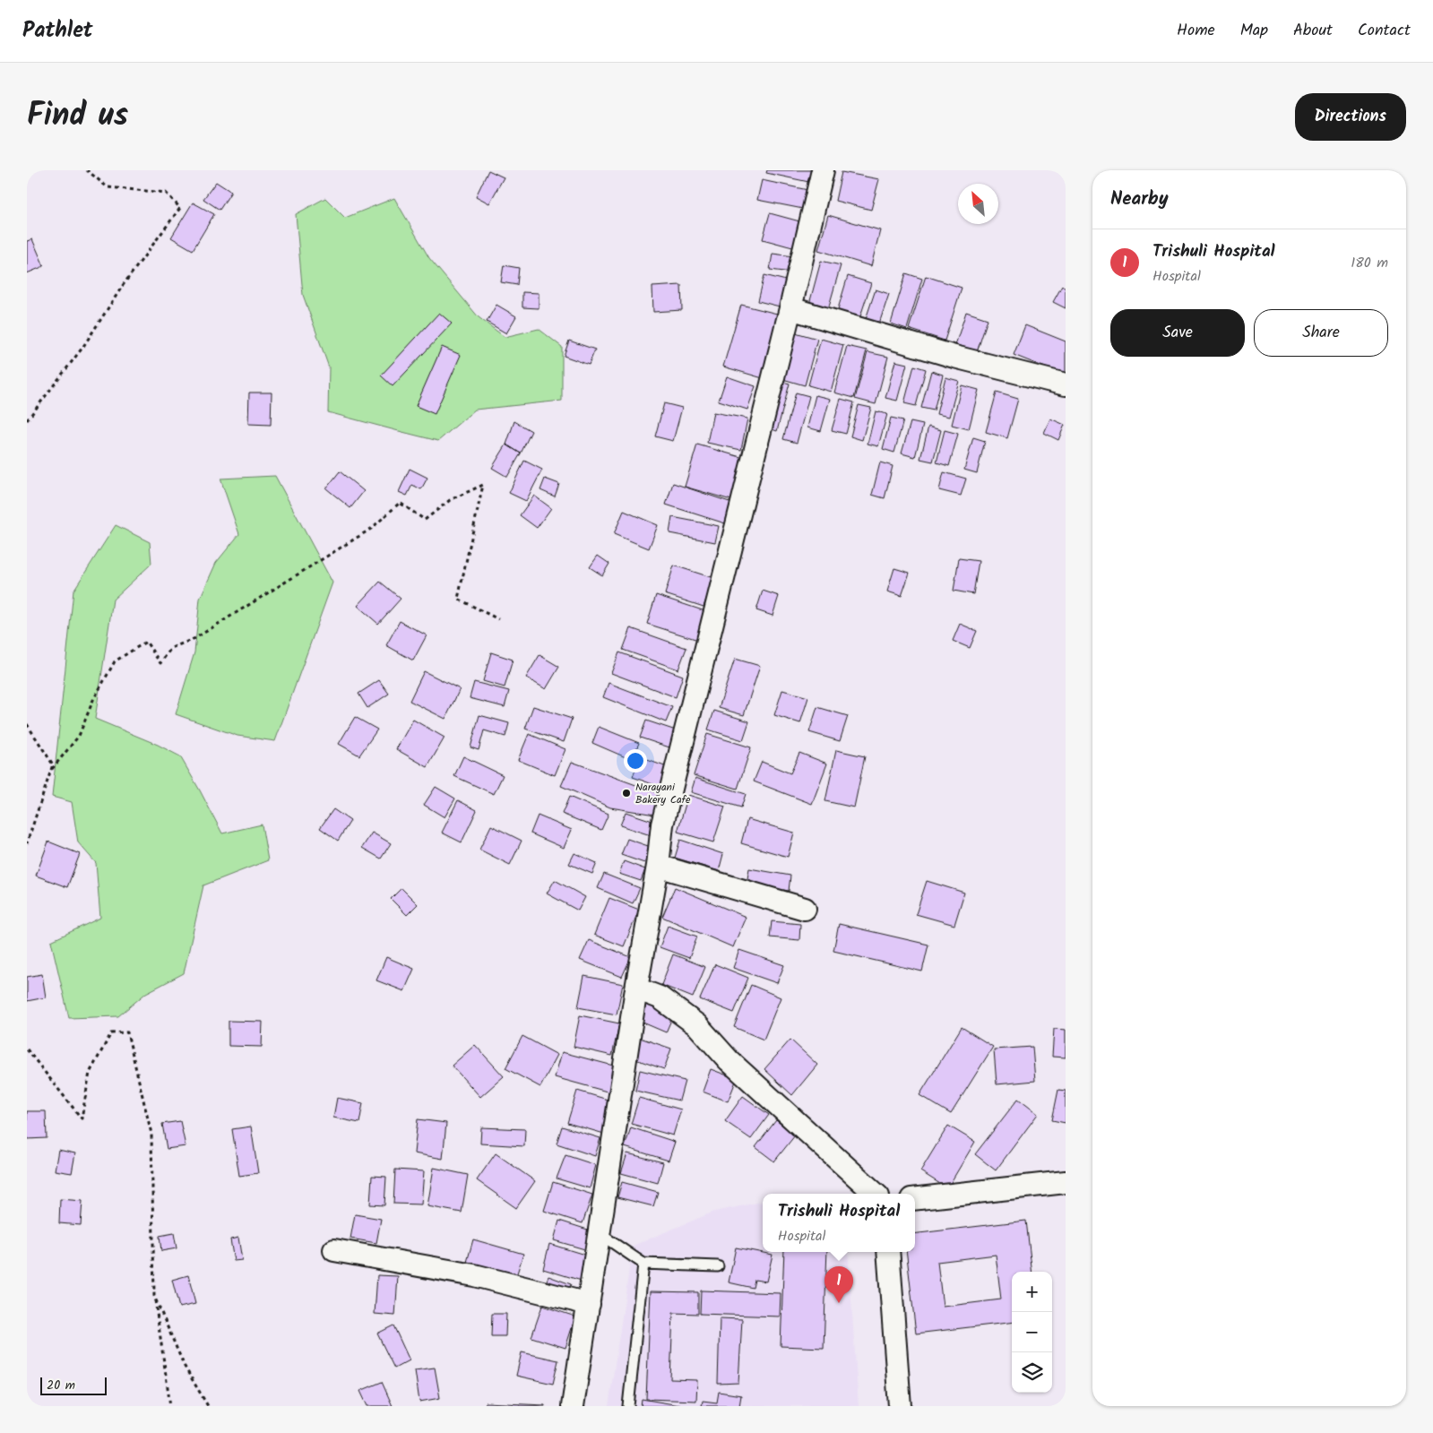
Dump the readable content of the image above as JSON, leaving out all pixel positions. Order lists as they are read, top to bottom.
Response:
{
  "places": ["Narayani Bakery Cafe"],
  "scale_bar": "20 m",
  "north": "top left",
  "page": {
    "header": "Pathlet",
    "nav": [
      "Home",
      "Map",
      "About",
      "Contact"
    ],
    "title": "Find us",
    "buttons": [
      "Directions",
      ["Save", "Share"]
    ],
    "heading": "Nearby",
    "list": [
      {
        "mark": "1",
        "name": "Trishuli Hospital",
        "note": "Hospital",
        "value": "180 m"
      }
    ],
    "popup": ["Trishuli Hospital", "Hospital"],
    "pins": "1",
    "map_buttons": ["+", "−"],
    "scale": "20 m"
  }
}
